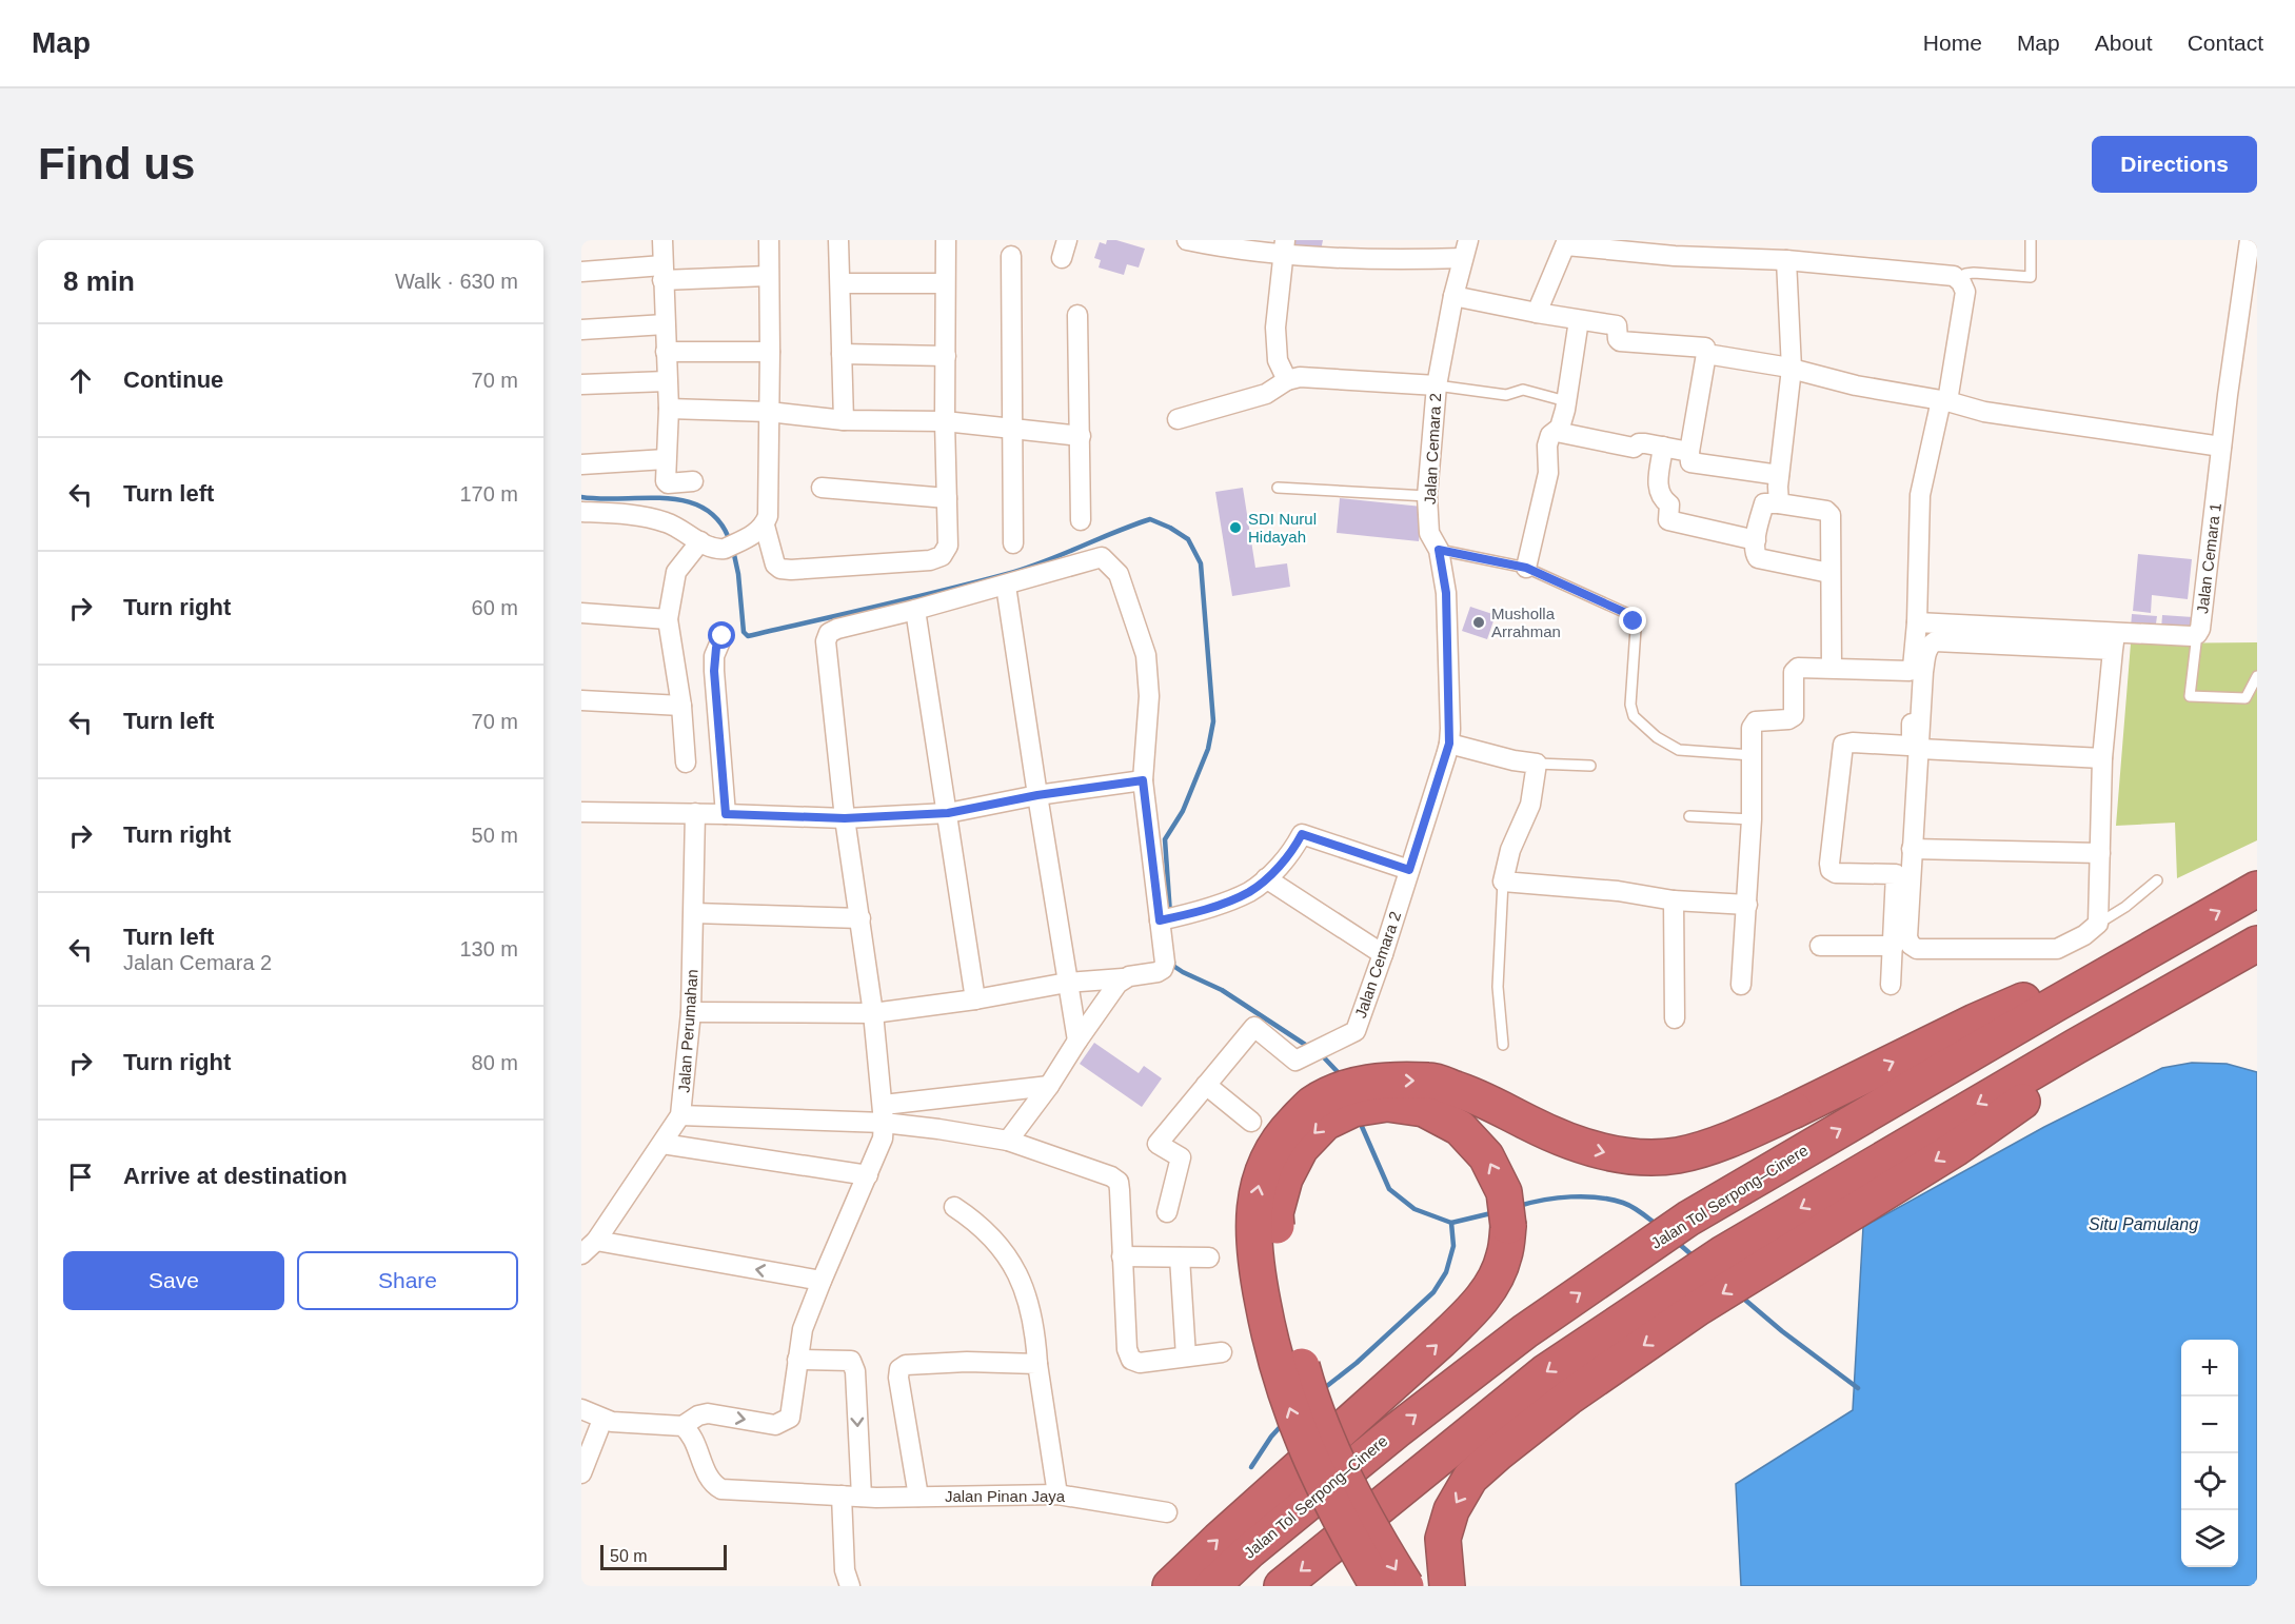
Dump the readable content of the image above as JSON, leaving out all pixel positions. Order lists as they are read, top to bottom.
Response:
{
  "streets": {
    "highway": ["Jalan Tol Serpong–Cinere"],
    "street": [
      "Jalan Cemara 2",
      "Jalan Cemara 1",
      "Jalan Perumahan",
      "Jalan Pinan Jaya"
    ]
  },
  "water": ["Situ Pamulang"],
  "places": ["SDI Nurul Hidayah", "Musholla Arrahman"],
  "scale_bar": "50 m",
  "page": {
    "header": "Map",
    "nav": [
      "Home",
      "Map",
      "About",
      "Contact"
    ],
    "buttons": [
      "Directions",
      ["Save", "Share"]
    ],
    "title": "Find us",
    "heading": ["8 min", "Walk · 630 m"],
    "list": [
      ["Continue", "70 m"],
      ["Turn left", "170 m"],
      ["Turn right", "60 m"],
      ["Turn left", "70 m"],
      ["Turn right", "50 m"],
      ["Turn left", "Jalan Cemara 2", "130 m"],
      ["Turn right", "80 m"],
      "Arrive at destination"
    ],
    "map_buttons": ["+", "−"],
    "scale": "50 m"
  }
}
